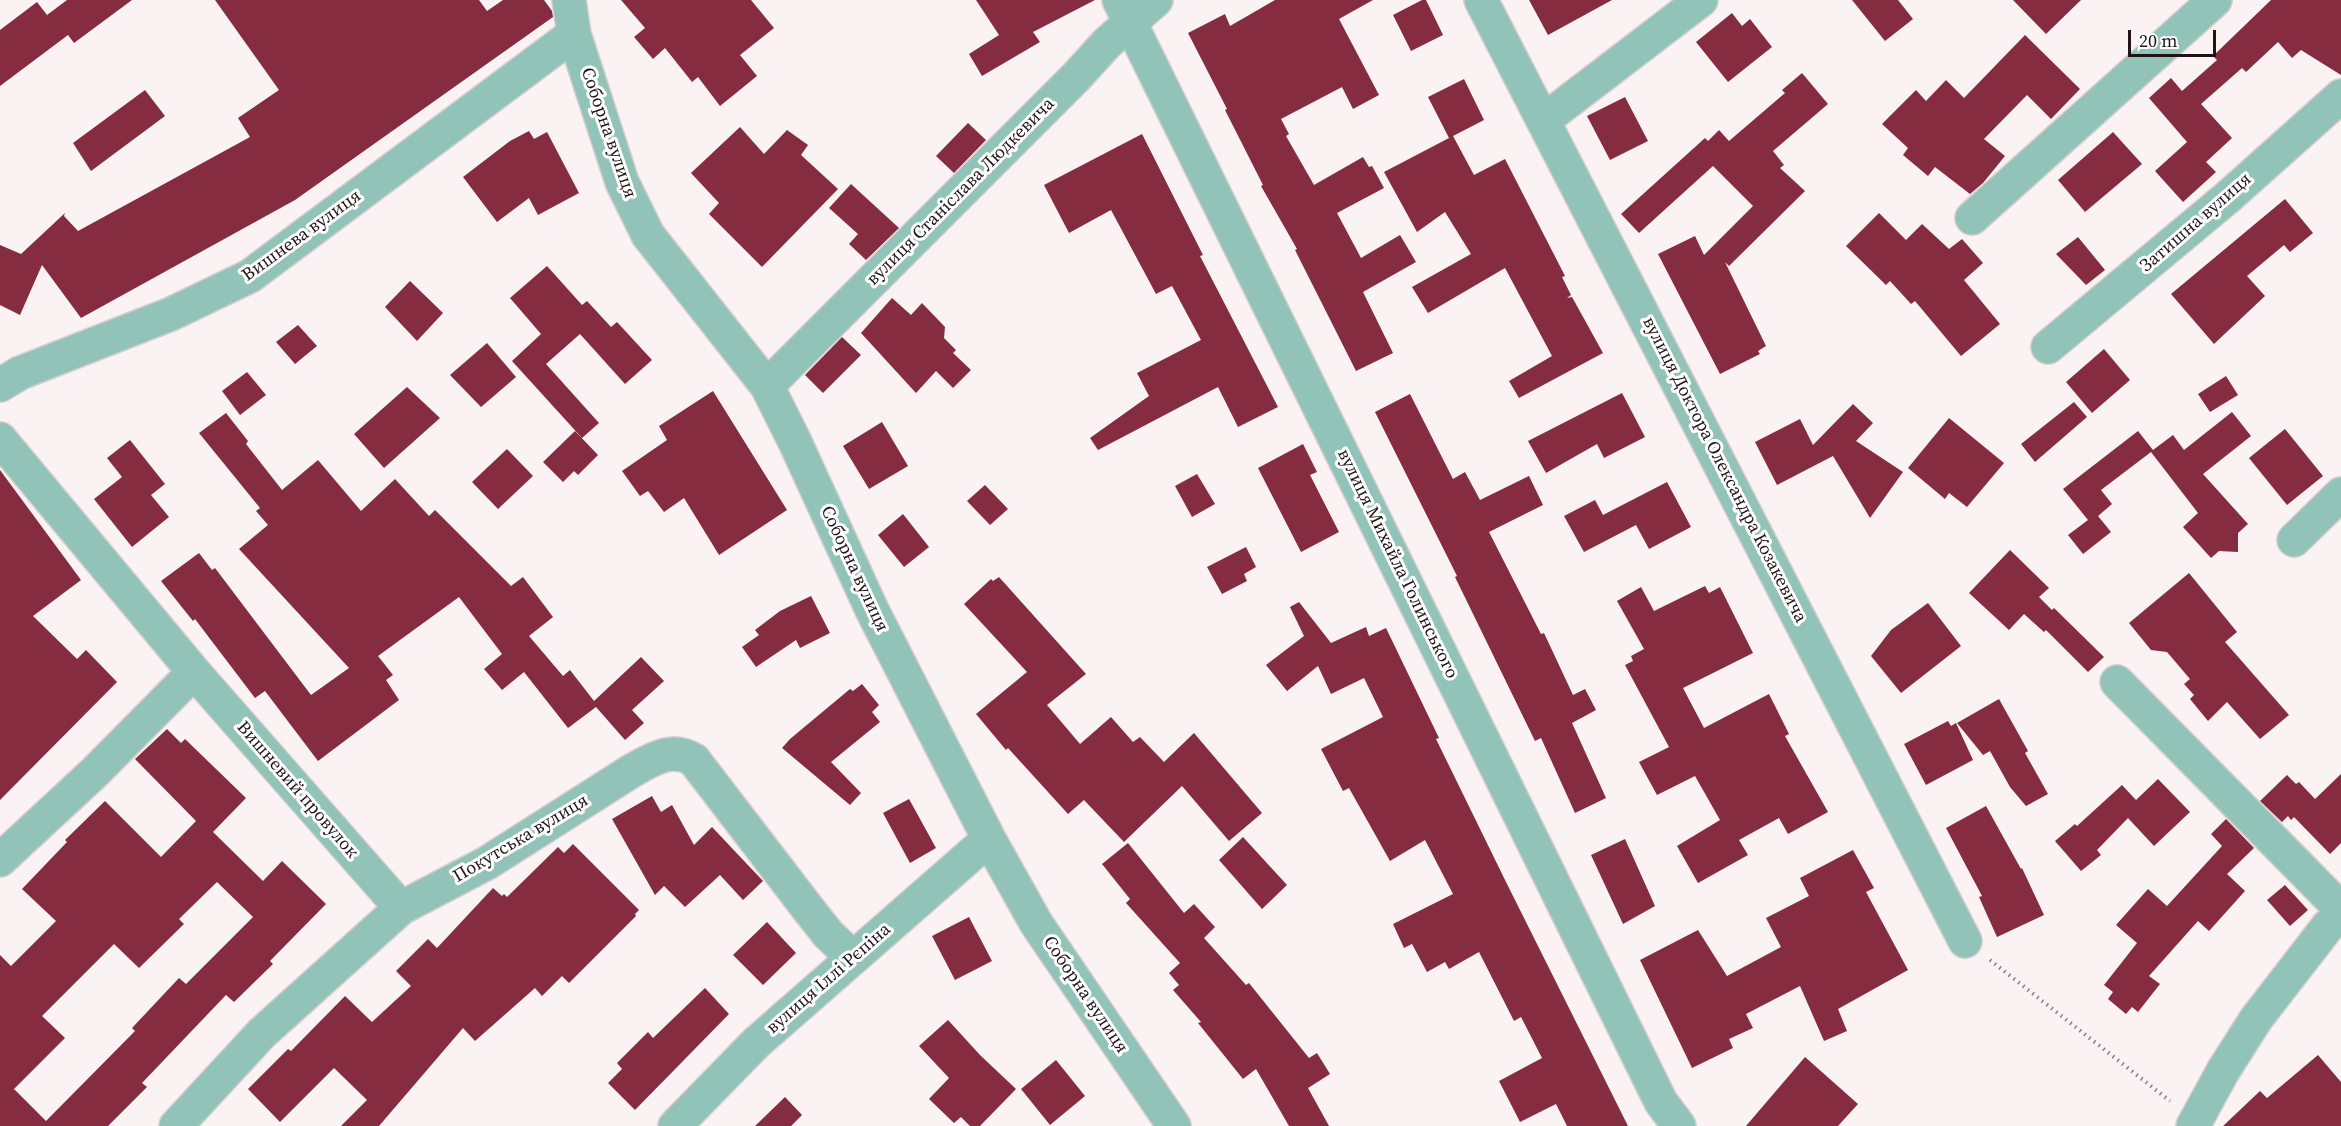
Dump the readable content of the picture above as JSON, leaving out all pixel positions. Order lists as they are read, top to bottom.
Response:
{
  "streets": {
    "street": [
      "Соборна вулиця",
      "вулиця Станіслава Людкевича",
      "Затишна вулиця",
      "Вишнева вулиця",
      "вулиця Доктора Олександра Козакевича",
      "вулиця Михайла Голинського",
      "Вишневий провулок",
      "Покутська вулиця",
      "вулиця Іллі Рєпіна"
    ]
  },
  "crossings": [
    ["Соборна вулиця", "вулиця Станіслава Людкевича"],
    ["Соборна вулиця", "Вишнева вулиця"],
    ["Соборна вулиця", "вулиця Іллі Рєпіна"],
    ["вулиця Станіслава Людкевича", "вулиця Михайла Голинського"],
    ["Вишневий провулок", "Покутська вулиця"],
    ["Покутська вулиця", "вулиця Іллі Рєпіна"]
  ],
  "scale_bar": "20 m"
}
